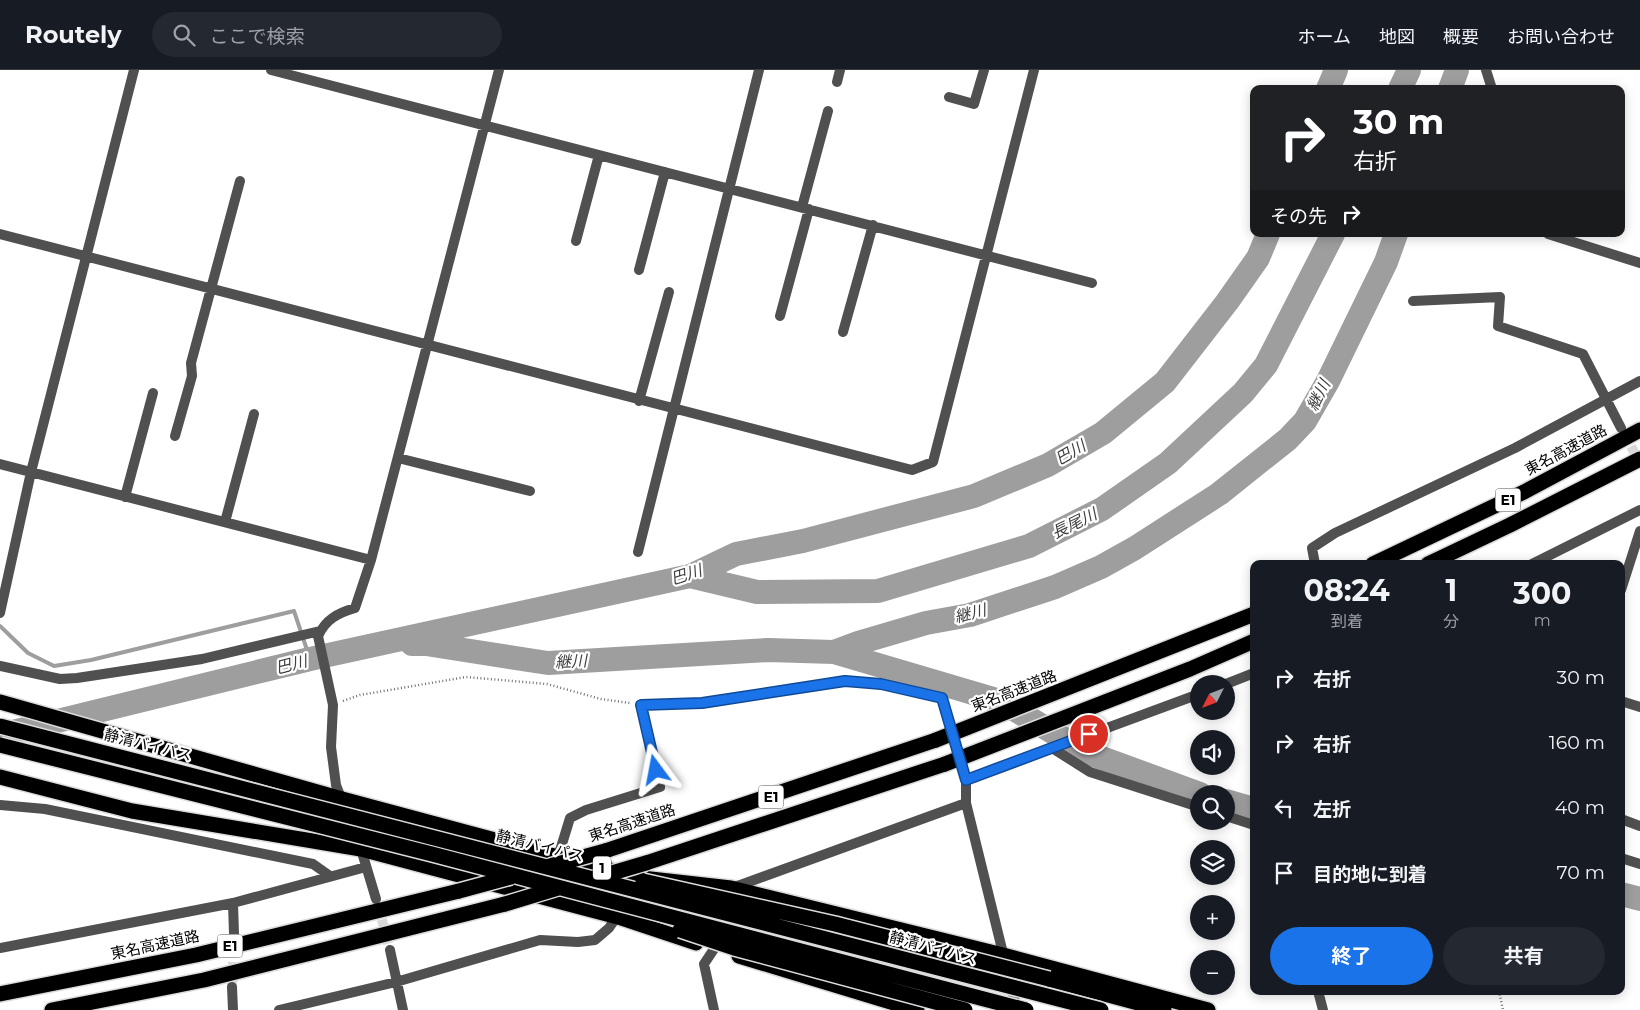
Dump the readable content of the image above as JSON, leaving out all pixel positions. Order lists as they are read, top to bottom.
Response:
{
  "streets": {
    "highway": [
      "東名高速道路",
      "E1",
      "静清バイパス",
      "1"
    ]
  },
  "crossings": [
    ["E1", "1"],
    ["静清バイパス", "1"]
  ],
  "water": ["継川", "巴川", "長尾川"],
  "north": "bottom left",
  "page": {
    "header": "Routely",
    "search": "ここで検索",
    "nav": [
      "ホーム",
      "地図",
      "概要",
      "お問い合わせ"
    ],
    "turn": ["30 m", "右折"],
    "then": "その先",
    "eta": [
      "08:24",
      "到着",
      "1",
      "分",
      "300",
      "m"
    ],
    "list": [
      {
        "name": "右折",
        "value": "30 m"
      },
      {
        "name": "右折",
        "value": "160 m"
      },
      {
        "name": "左折",
        "value": "40 m"
      },
      {
        "name": "目的地に到着",
        "value": "70 m"
      }
    ],
    "map_buttons": ["+", "−"],
    "buttons": ["終了", "共有"]
  }
}
